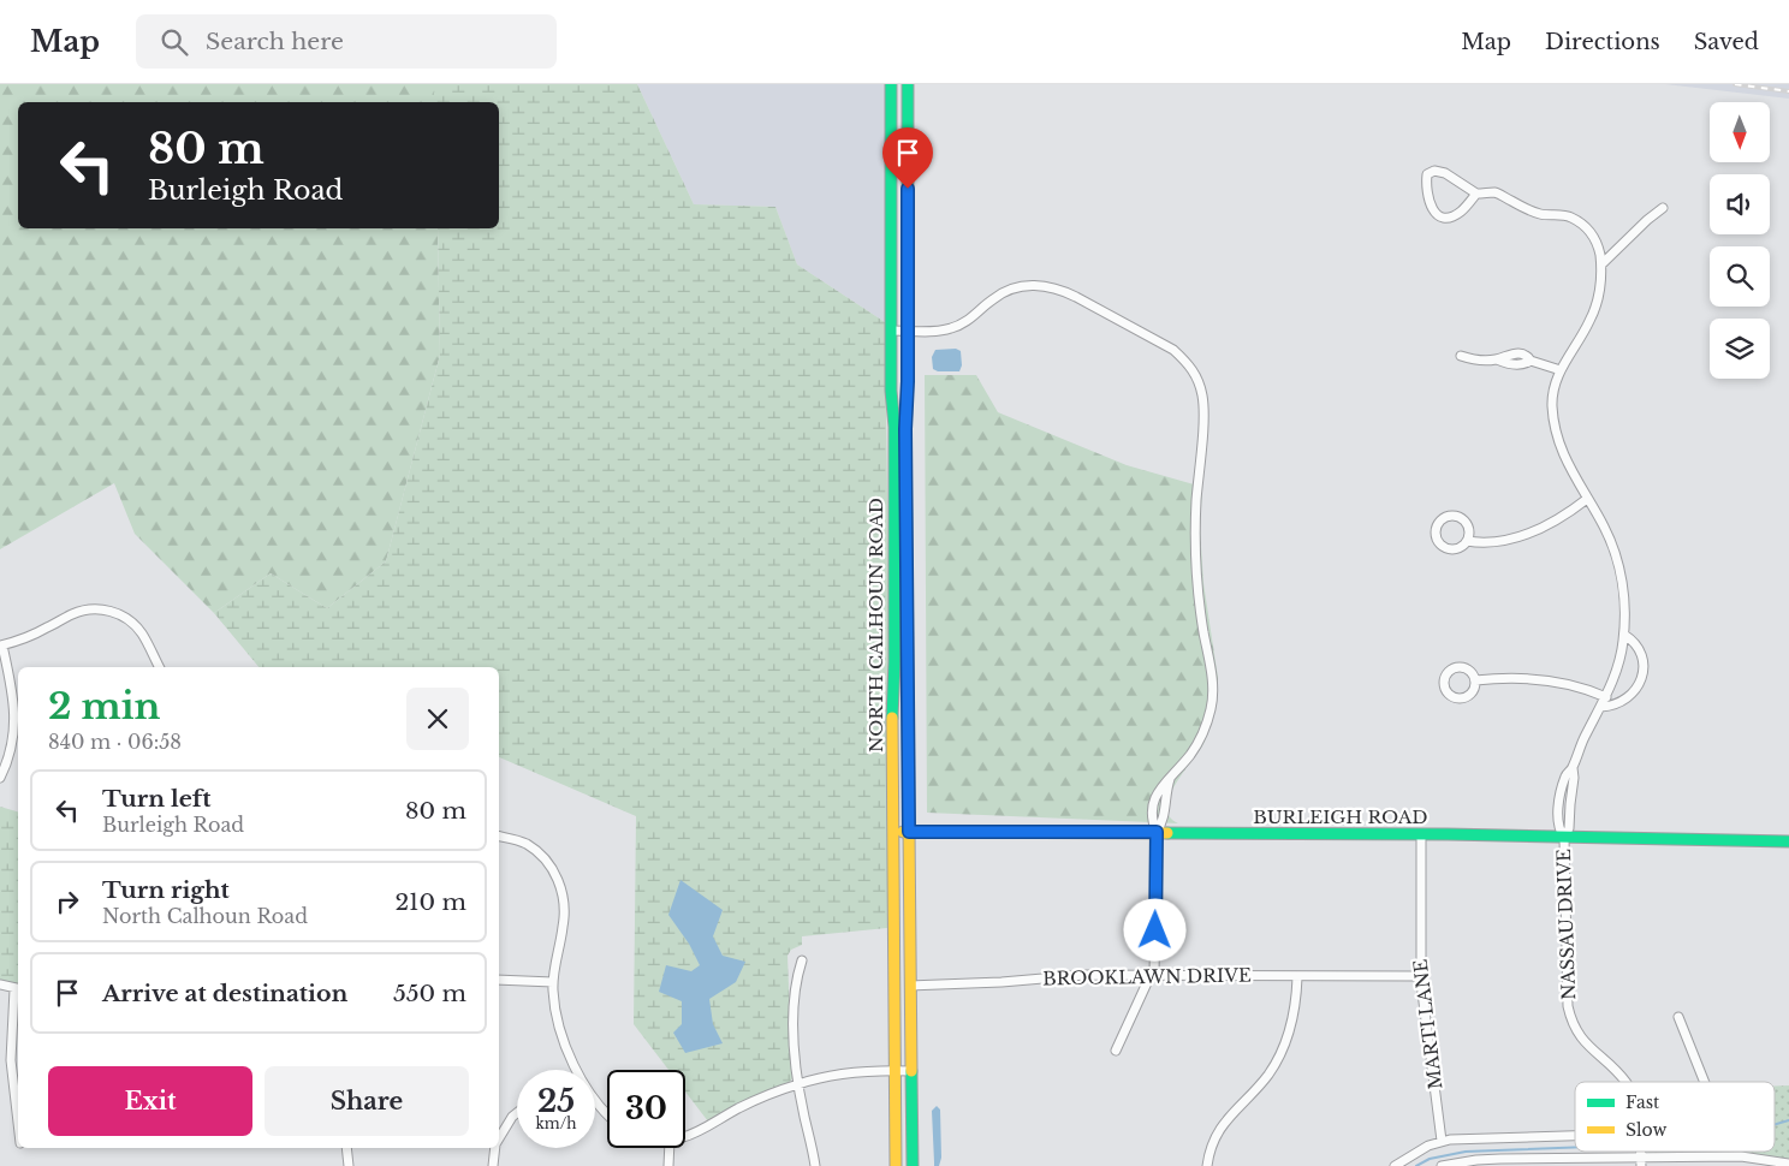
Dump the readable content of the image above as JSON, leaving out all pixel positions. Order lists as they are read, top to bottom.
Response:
{
  "streets": {
    "main road": ["NORTH CALHOUN ROAD", "BURLEIGH ROAD"],
    "street": ["NASSAU DRIVE", "BROOKLAWN DRIVE", "MARTI LANE"]
  },
  "crossings": [
    ["NORTH CALHOUN ROAD", "BURLEIGH ROAD"],
    ["NORTH CALHOUN ROAD", "BROOKLAWN DRIVE"],
    ["BURLEIGH ROAD", "NASSAU DRIVE"],
    ["BURLEIGH ROAD", "MARTI LANE"],
    ["BROOKLAWN DRIVE", "MARTI LANE"]
  ],
  "legend": ["Fast", "Slow"],
  "north": "bottom",
  "page": {
    "header": "Map",
    "search": "Search here",
    "nav": ["Map", "Directions", "Saved"],
    "turn": ["80 m", "Burleigh Road"],
    "heading": ["2 min", "840 m · 06:58"],
    "list": [
      {
        "name": "Turn left",
        "note": "Burleigh Road",
        "value": "80 m"
      },
      {
        "name": "Turn right",
        "note": "North Calhoun Road",
        "value": "210 m"
      },
      {
        "name": "Arrive at destination",
        "value": "550 m"
      }
    ],
    "buttons": ["Exit", "Share"],
    "speed": "25 km/h",
    "limit": "30"
  }
}
